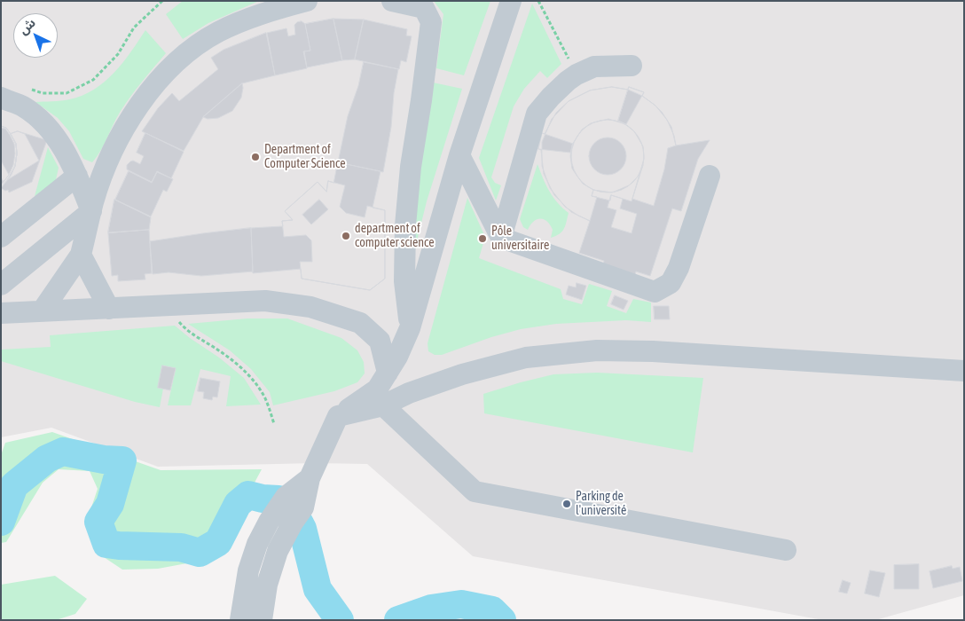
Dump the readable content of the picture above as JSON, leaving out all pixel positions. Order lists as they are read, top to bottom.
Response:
{
  "places": [
    "Department of Computer Science",
    "department of computer science",
    "Pôle universitaire",
    "Parking de l'université"
  ],
  "north": "top left"
}
